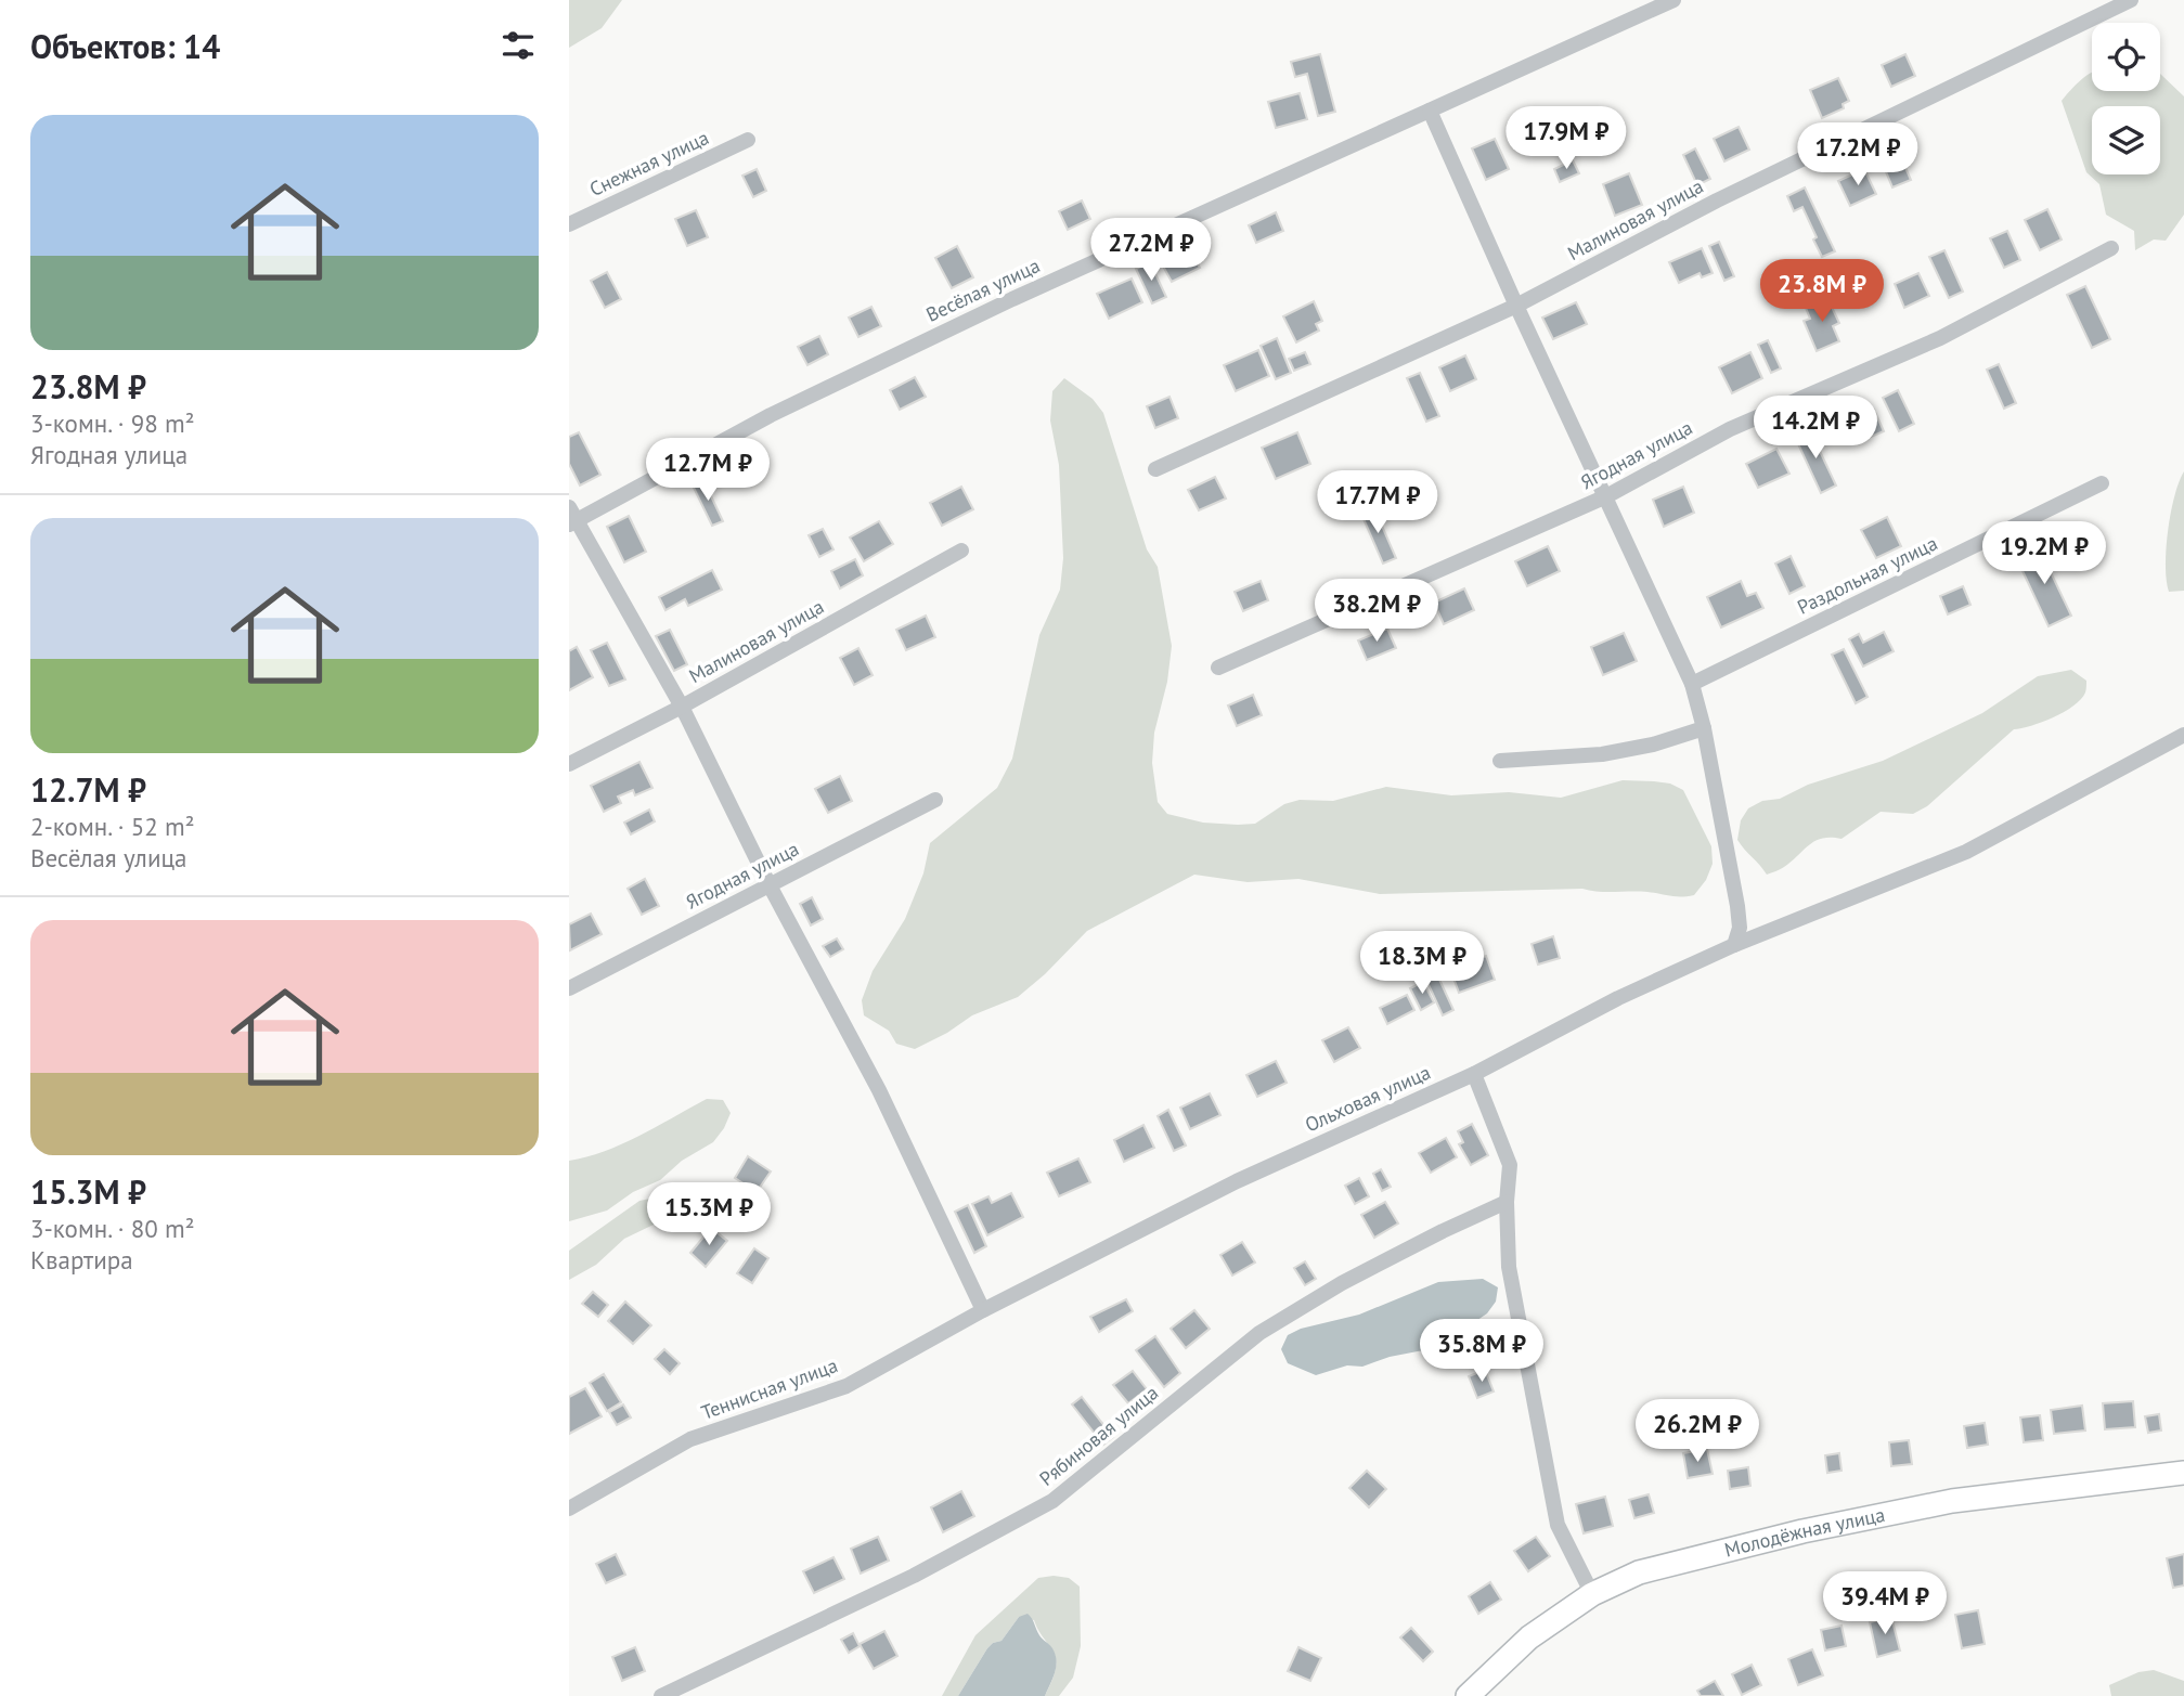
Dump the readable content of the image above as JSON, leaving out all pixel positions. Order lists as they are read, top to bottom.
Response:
{
  "streets": {
    "street": [
      "Снежная улица",
      "Малиновая улица",
      "Весёлая улица",
      "Ягодная улица",
      "Раздольная улица",
      "Ольховая улица",
      "Теннисная улица",
      "Рябиновая улица",
      "Молодёжная улица"
    ]
  },
  "crossings": [
    ["Ольховая улица", "Теннисная улица"]
  ],
  "page": {
    "heading": "Объектов: 14",
    "list": [
      {
        "name": "23.8M ₽",
        "note": "3-комн. · 98 m² · Ягодная улица"
      },
      {
        "name": "12.7M ₽",
        "note": "2-комн. · 52 m² · Весёлая улица"
      },
      {
        "name": "15.3M ₽",
        "note": "3-комн. · 80 m² · Квартира"
      }
    ],
    "price": [
      "17.9M ₽",
      "17.2M ₽",
      "27.2M ₽",
      "23.8M ₽",
      "14.2M ₽",
      "12.7M ₽",
      "17.7M ₽",
      "19.2M ₽",
      "38.2M ₽",
      "18.3M ₽",
      "15.3M ₽",
      "35.8M ₽",
      "26.2M ₽",
      "39.4M ₽"
    ]
  }
}
